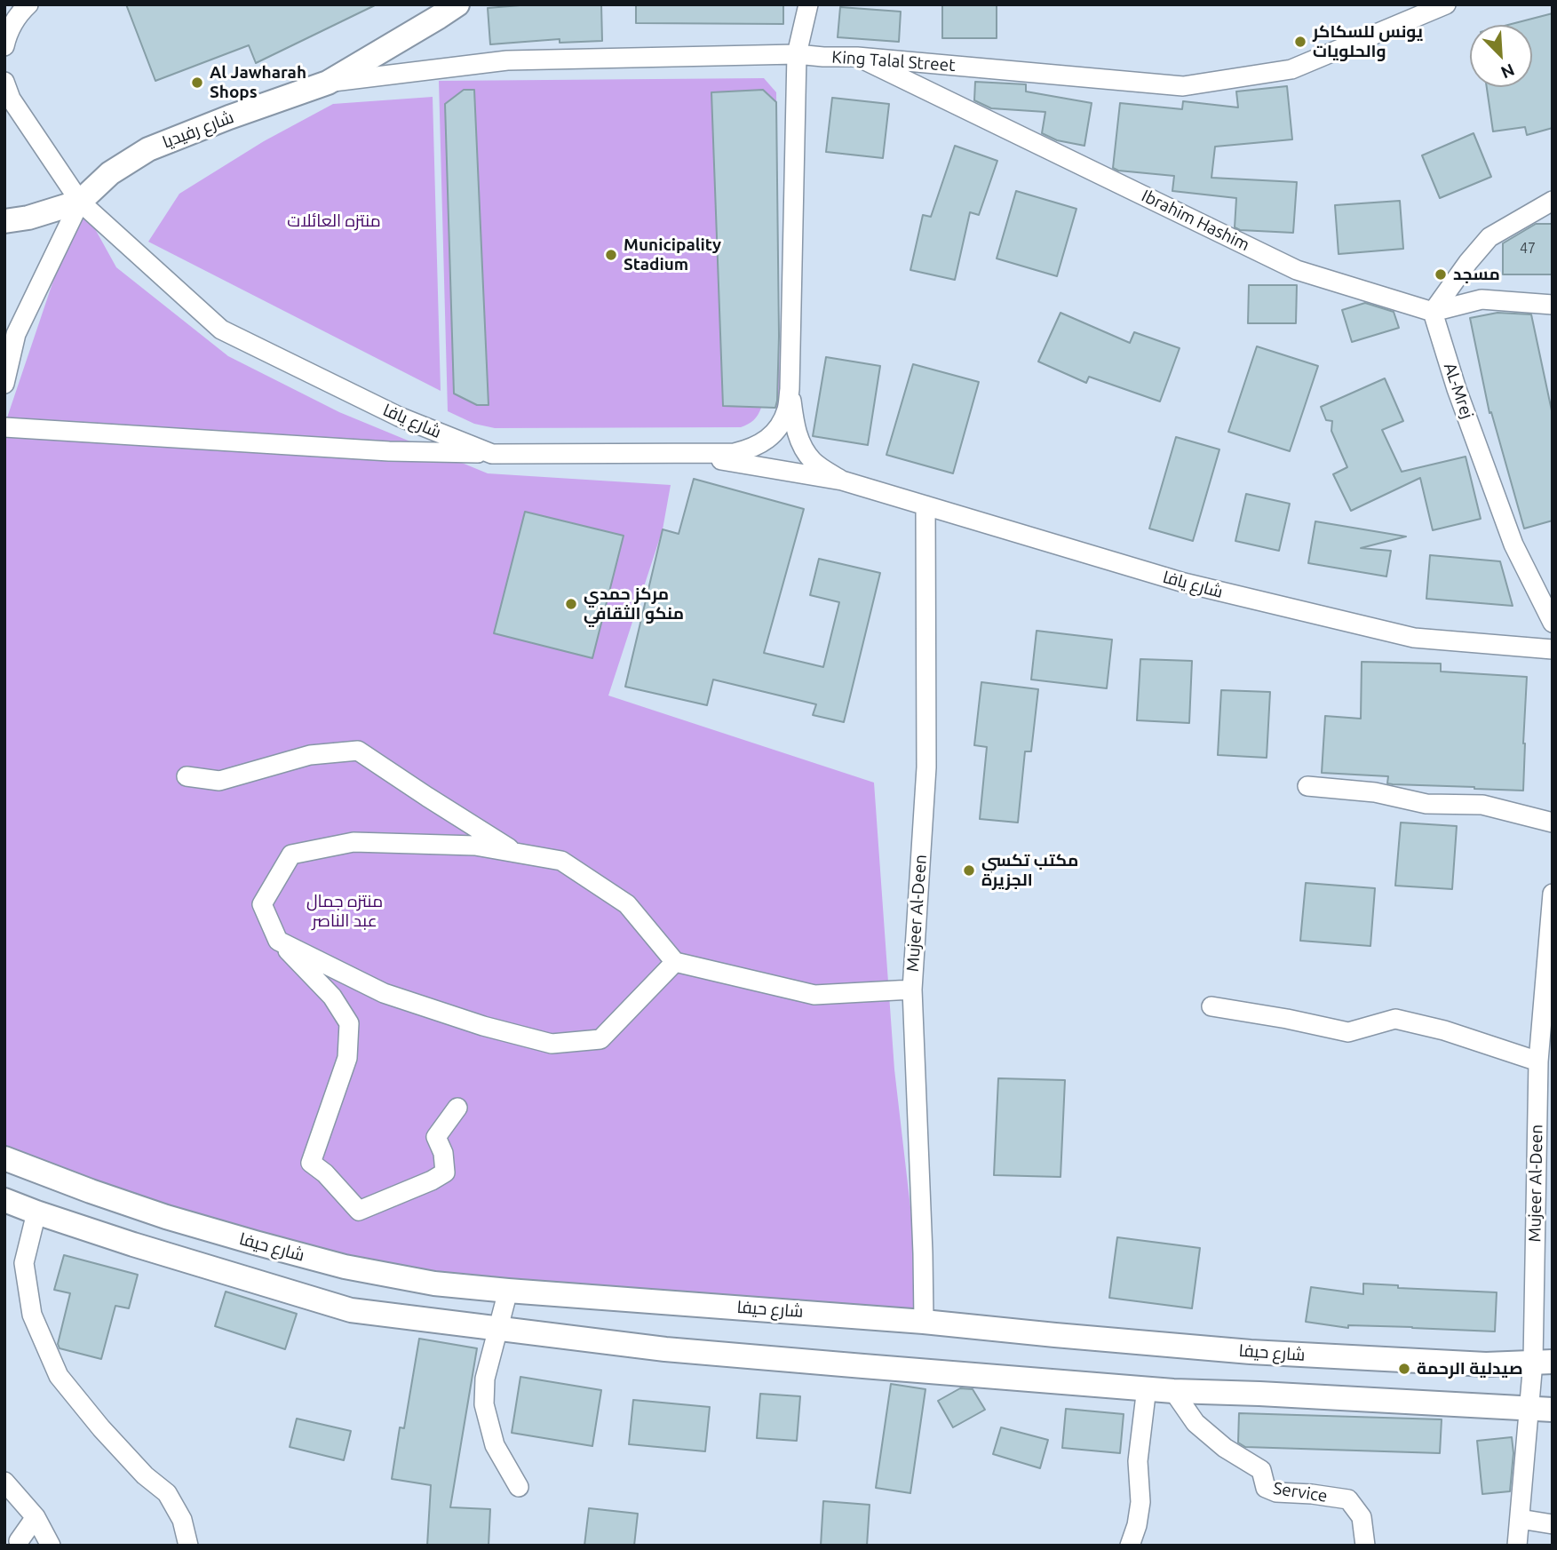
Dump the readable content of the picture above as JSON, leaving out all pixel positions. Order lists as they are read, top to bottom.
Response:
{
  "streets": {
    "main road": ["شارع رفيديا", "شارع حيفا"],
    "street": [
      "King Talal Street",
      "Ibrahim Hashim",
      "AL-Mrej",
      "شارع يافا",
      "Mujeer Al-Deen",
      "Service"
    ]
  },
  "crossings": [
    ["King Talal Street", "شارع رفيديا"],
    ["King Talal Street", "Ibrahim Hashim"],
    ["شارع رفيديا", "شارع يافا"],
    ["Ibrahim Hashim", "AL-Mrej"],
    ["شارع يافا", "Mujeer Al-Deen"],
    ["Mujeer Al-Deen", "شارع حيفا"]
  ],
  "parks": ["منتزه العائلات", "منتزه جمال عبد الناصر"],
  "places": [
    "يونس للسكاكر والحلويات",
    "Al Jawharah Shops",
    "Municipality Stadium",
    "مسجد",
    "مركز حمدي منكو الثقافي",
    "مكتب تكسي الجزيرة",
    "صيدلية الرحمة"
  ],
  "house_numbers": ["47"],
  "north": "bottom right"
}
